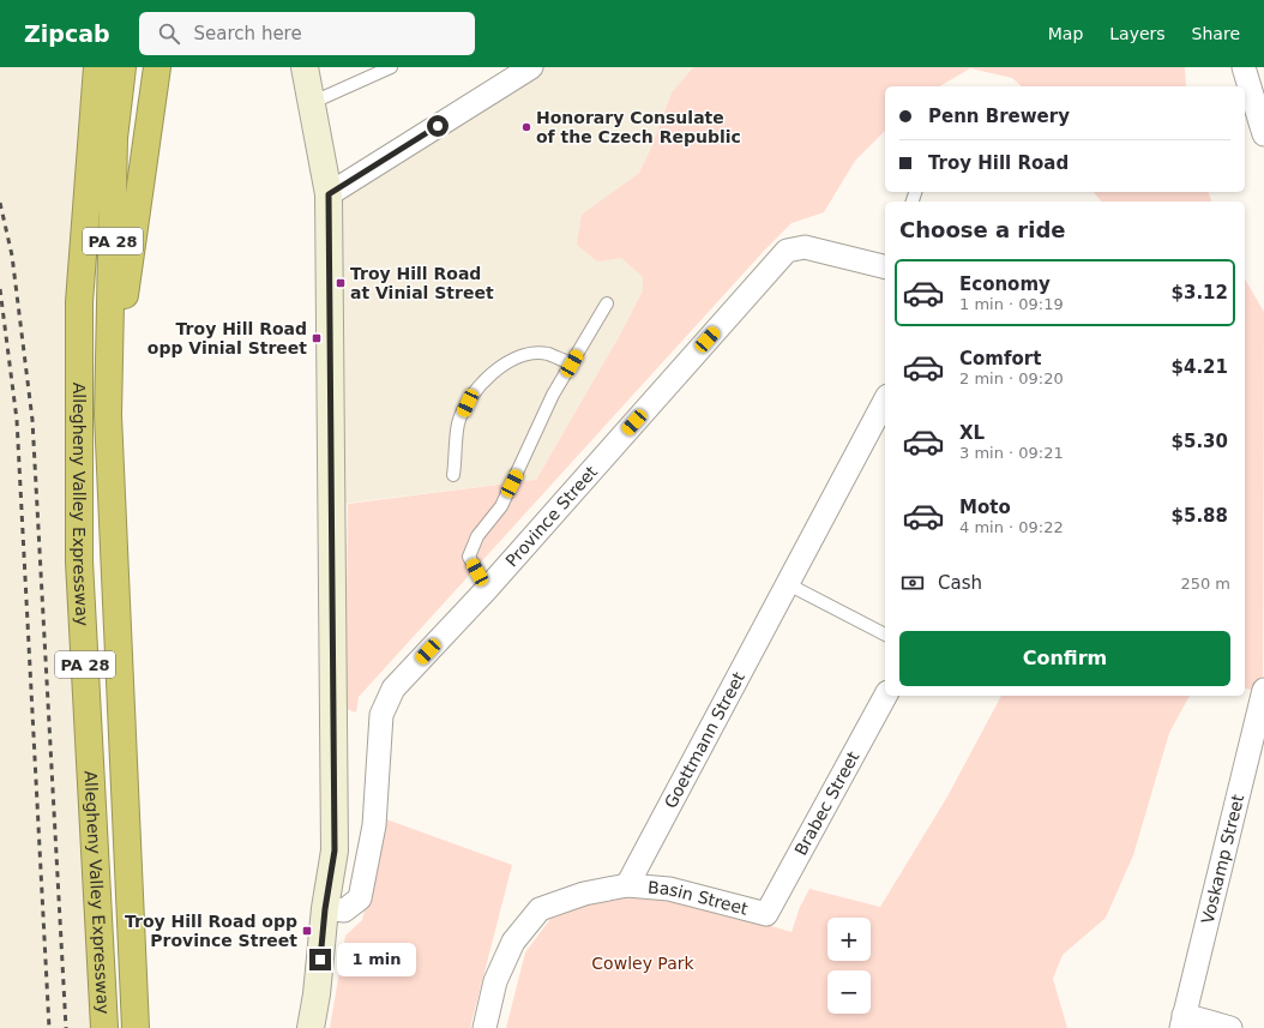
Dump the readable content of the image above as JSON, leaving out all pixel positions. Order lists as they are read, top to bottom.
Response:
{
  "streets": {
    "highway": ["PA 28", "Allegheny Valley Expressway"],
    "street": [
      "Province Street",
      "Goettmann Street",
      "Brabec Street",
      "Voskamp Street",
      "Basin Street"
    ]
  },
  "crossings": [
    ["Goettmann Street", "Basin Street"],
    ["Brabec Street", "Basin Street"]
  ],
  "parks": ["Cowley Park"],
  "places": {
    "other": ["Honorary Consulate of the Czech Republic"],
    "transit": ["Troy Hill Road at Vinial Street", "Troy Hill Road opp Vinial Street", "Troy Hill Road opp Province Street"]
  },
  "page": {
    "header": "Zipcab",
    "search": "Search here",
    "nav": ["Map", "Layers", "Share"],
    "banner": ["Penn Brewery", "Troy Hill Road"],
    "heading": "Choose a ride",
    "list": [
      {
        "name": "Economy",
        "note": "1 min · 09:19",
        "value": "$3.12"
      },
      {
        "name": "Comfort",
        "note": "2 min · 09:20",
        "value": "$4.21"
      },
      {
        "name": "XL",
        "note": "3 min · 09:21",
        "value": "$5.30"
      },
      {
        "name": "Moto",
        "note": "4 min · 09:22",
        "value": "$5.88"
      }
    ],
    "pay": ["Cash", "250 m"],
    "buttons": "Confirm",
    "map_buttons": ["+", "−"],
    "bubble": "1 min"
  }
}
